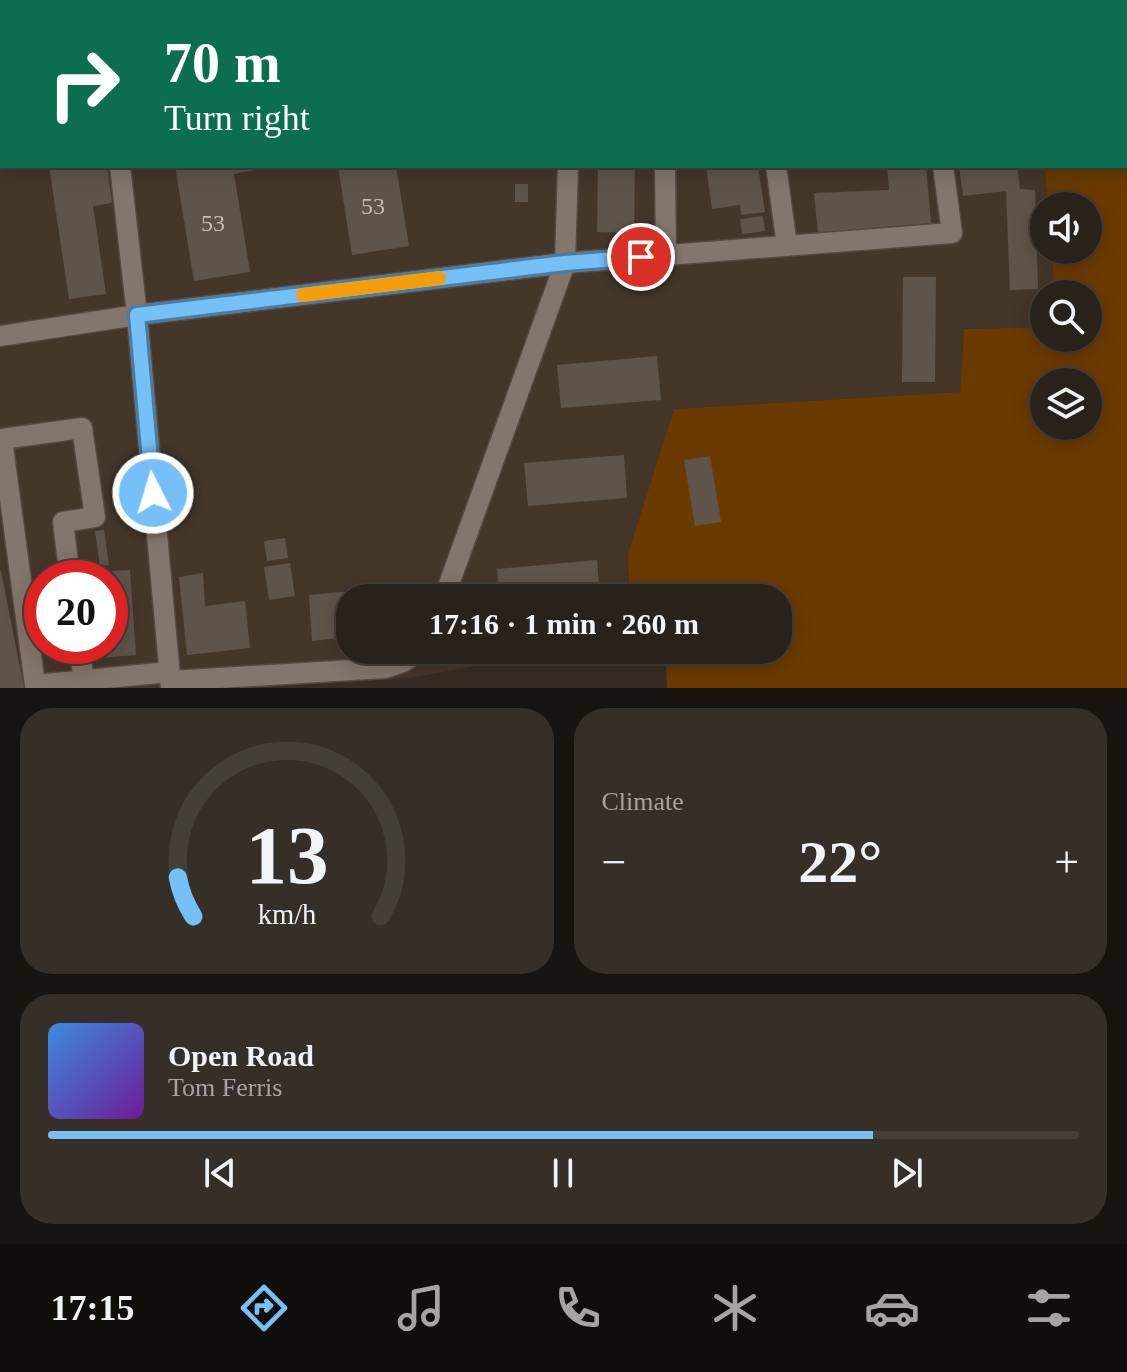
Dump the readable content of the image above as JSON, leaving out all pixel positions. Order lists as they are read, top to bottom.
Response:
{
  "house_numbers": ["53", "53"],
  "page": {
    "turn": ["70 m", "Turn right"],
    "limit": "20",
    "trip": "17:16 · 1 min · 260 m",
    "tile": "Climate",
    "heat": ["−", "22°", "+"],
    "song": ["Open Road", "Tom Ferris"],
    "tabs": "17:15",
    "gauge": ["13", "km/h"]
  }
}
